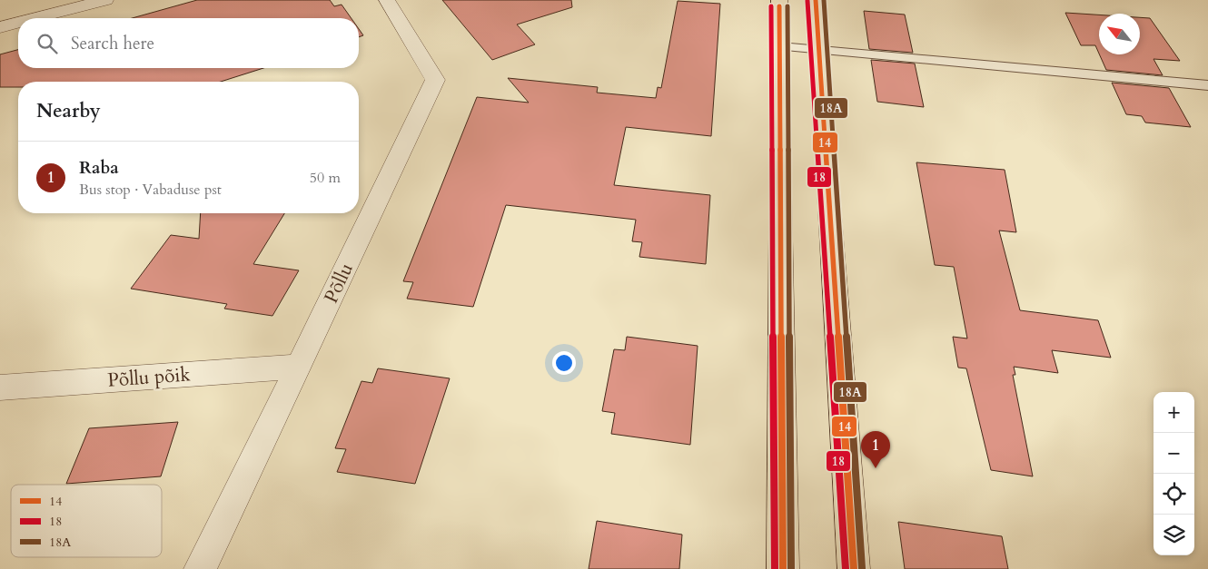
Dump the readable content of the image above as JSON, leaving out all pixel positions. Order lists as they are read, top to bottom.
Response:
{
  "streets": {
    "street": ["Põllu", "Põllu põik"]
  },
  "crossings": [
    ["Põllu", "Põllu põik"]
  ],
  "lines": ["transit line 14", "transit line 18A", "transit line 18"],
  "legend": ["14", "18", "18A"],
  "north": "top left",
  "page": {
    "search": "Search here",
    "heading": "Nearby",
    "list": [
      {
        "mark": "1",
        "name": "Raba",
        "note": "Bus stop · Vabaduse pst",
        "value": "50 m"
      }
    ],
    "map_buttons": ["+", "−"],
    "pins": "1"
  }
}
